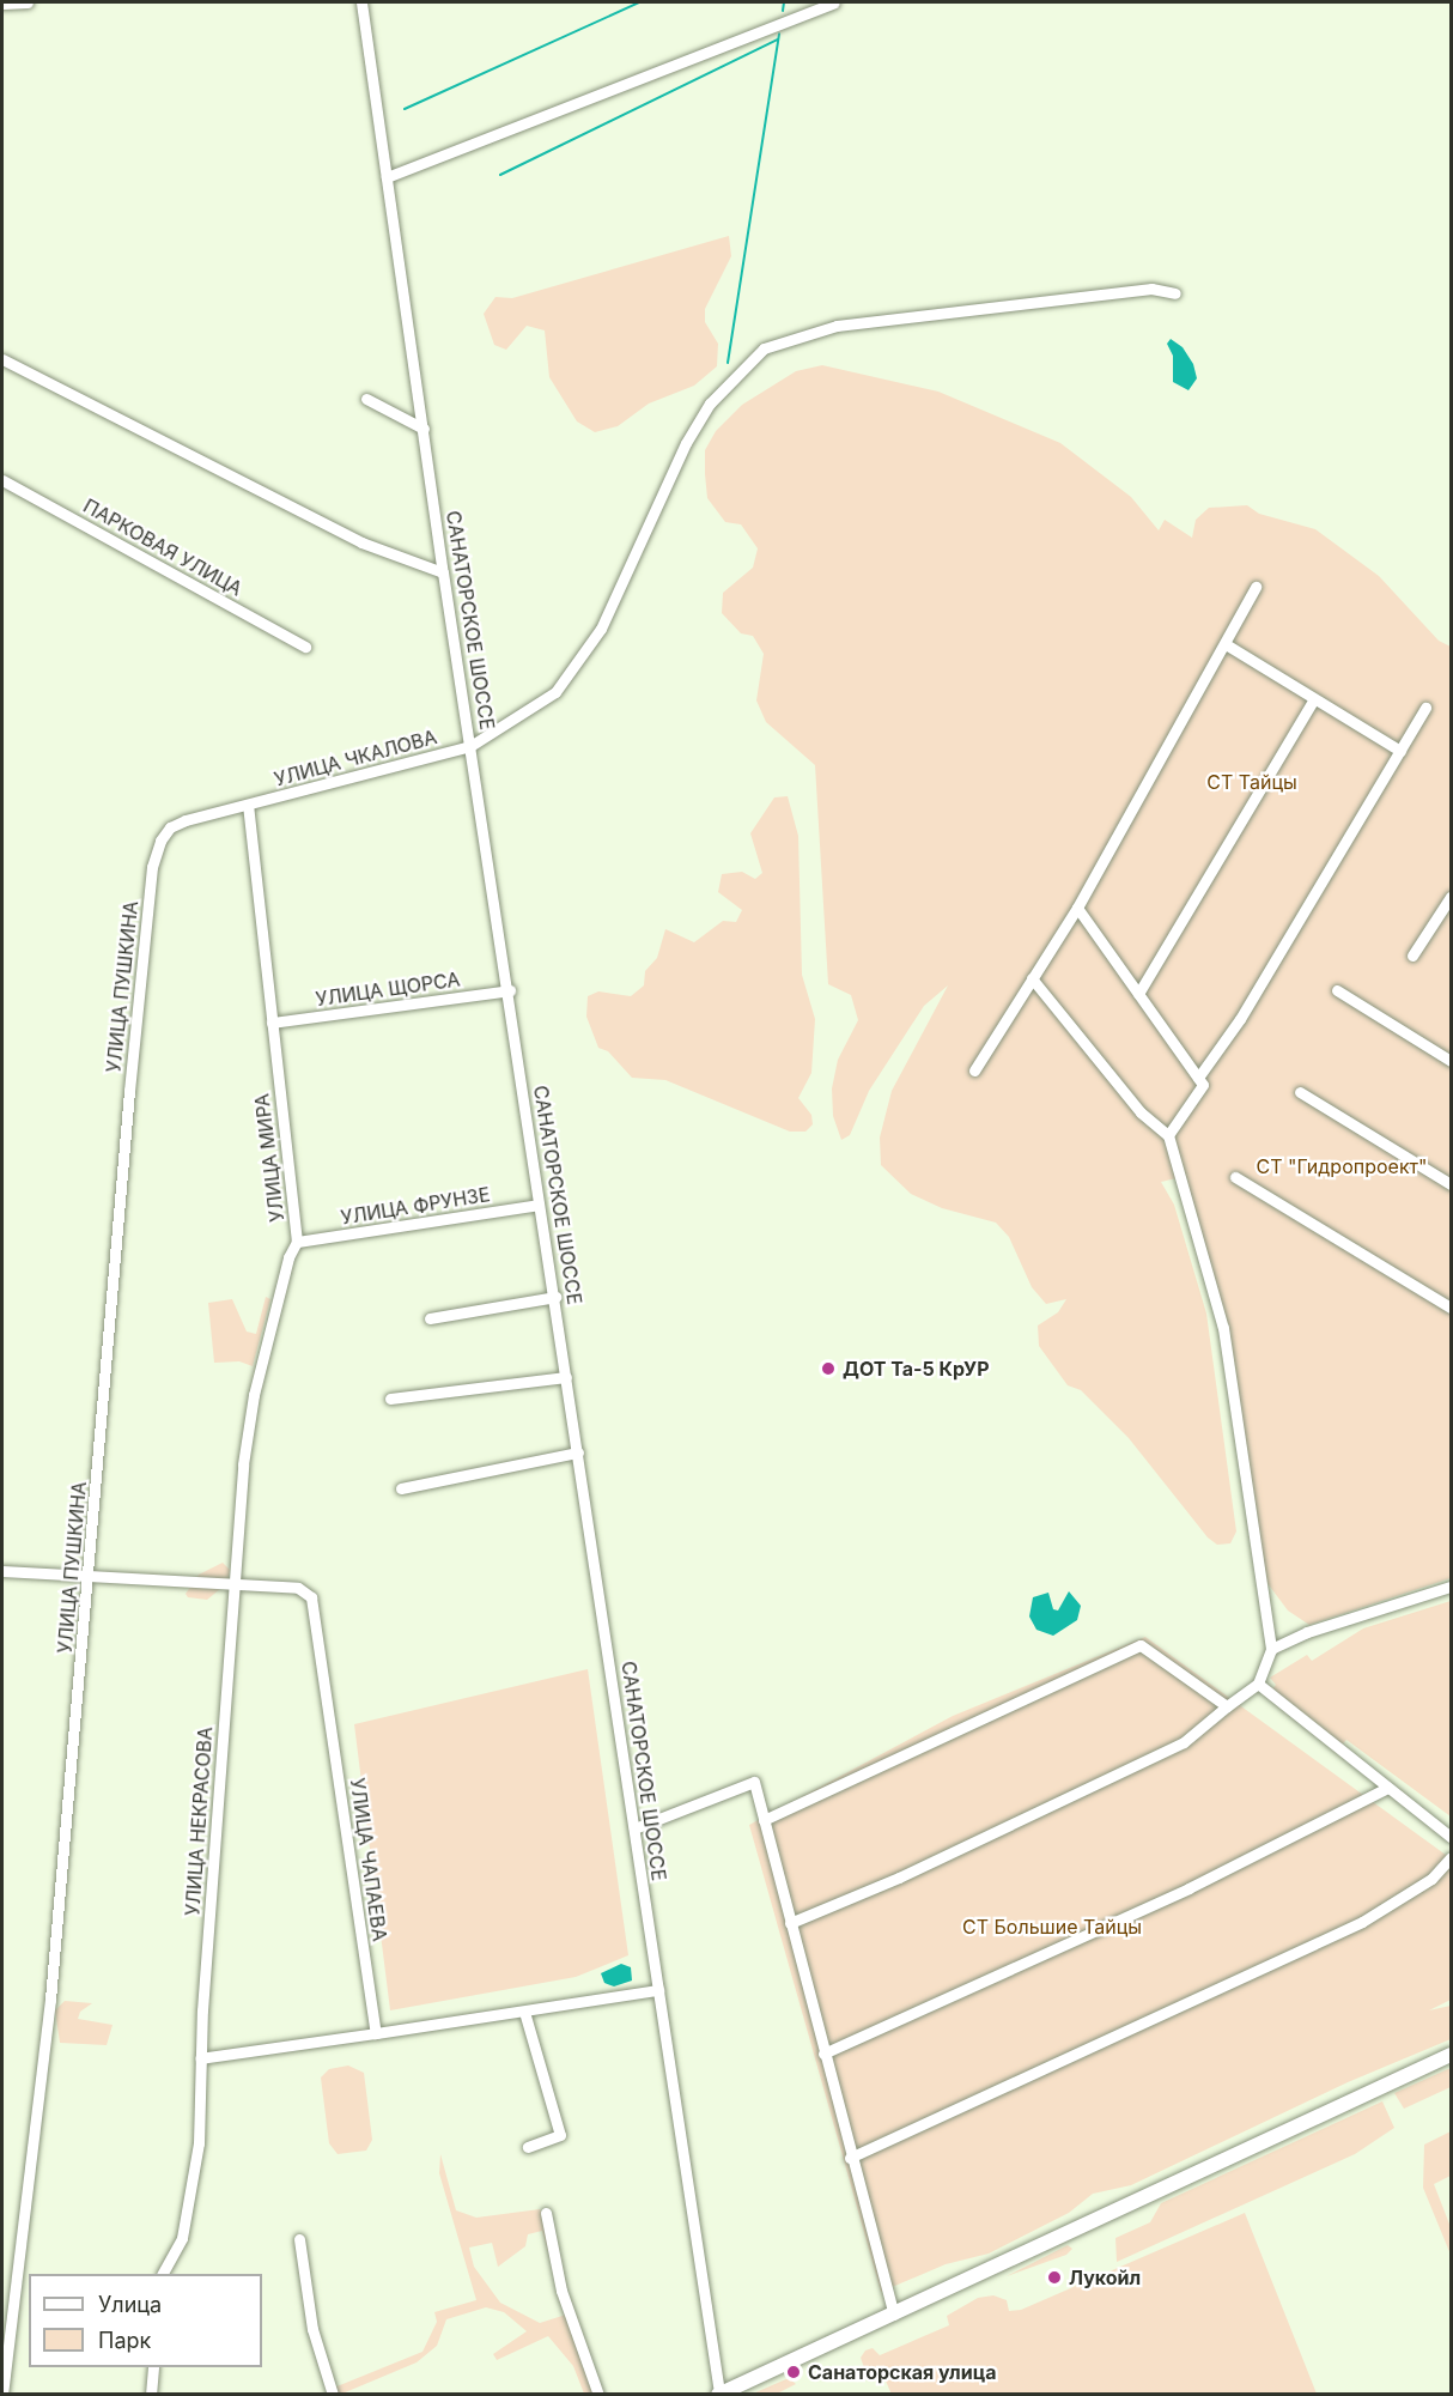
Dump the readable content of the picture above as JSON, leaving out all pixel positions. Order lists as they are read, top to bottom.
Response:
{
  "streets": {
    "street": [
      "ПАРКОВАЯ УЛИЦА",
      "САНАТОРСКОЕ ШОССЕ",
      "УЛИЦА ЧКАЛОВА",
      "УЛИЦА ПУШКИНА",
      "УЛИЦА ЩОРСА",
      "УЛИЦА МИРА",
      "УЛИЦА ФРУНЗЕ",
      "УЛИЦА НЕКРАСОВА",
      "УЛИЦА ЧАПАЕВА"
    ]
  },
  "crossings": [
    ["САНАТОРСКОЕ ШОССЕ", "УЛИЦА ЧКАЛОВА"],
    ["САНАТОРСКОЕ ШОССЕ", "УЛИЦА ЩОРСА"],
    ["САНАТОРСКОЕ ШОССЕ", "УЛИЦА ФРУНЗЕ"],
    ["УЛИЦА ЧКАЛОВА", "УЛИЦА ПУШКИНА"],
    ["УЛИЦА ЧКАЛОВА", "УЛИЦА МИРА"],
    ["УЛИЦА ПУШКИНА", "УЛИЦА МИРА"],
    ["УЛИЦА ПУШКИНА", "УЛИЦА ЧАПАЕВА"],
    ["УЛИЦА ЩОРСА", "УЛИЦА МИРА"],
    ["УЛИЦА МИРА", "УЛИЦА ФРУНЗЕ"],
    ["УЛИЦА МИРА", "УЛИЦА НЕКРАСОВА"],
    ["УЛИЦА МИРА", "УЛИЦА ЧАПАЕВА"],
    ["УЛИЦА НЕКРАСОВА", "УЛИЦА ЧАПАЕВА"]
  ],
  "parks": ["СТ Тайцы", "СТ \"Гидропроект\"", "СТ Большие Тайцы"],
  "places": ["ДОТ Та-5 КрУР", "Лукойл", "Санаторская улица"],
  "legend": ["Улица", "Парк"]
}
